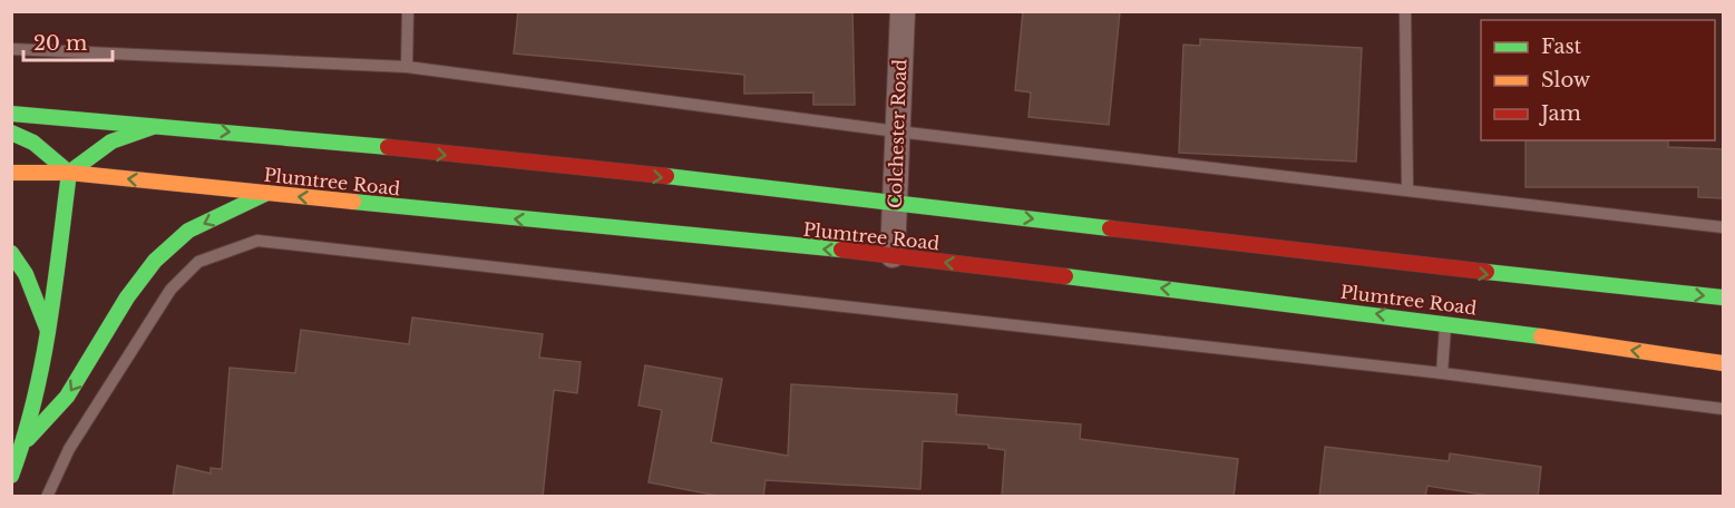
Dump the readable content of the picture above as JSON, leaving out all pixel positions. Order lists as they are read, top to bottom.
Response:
{
  "streets": {
    "main road": ["Plumtree Road"],
    "street": ["Colchester Road"]
  },
  "crossings": [
    ["Colchester Road", "Plumtree Road"]
  ],
  "legend": ["Fast", "Slow", "Jam"],
  "scale_bar": "20 m"
}
